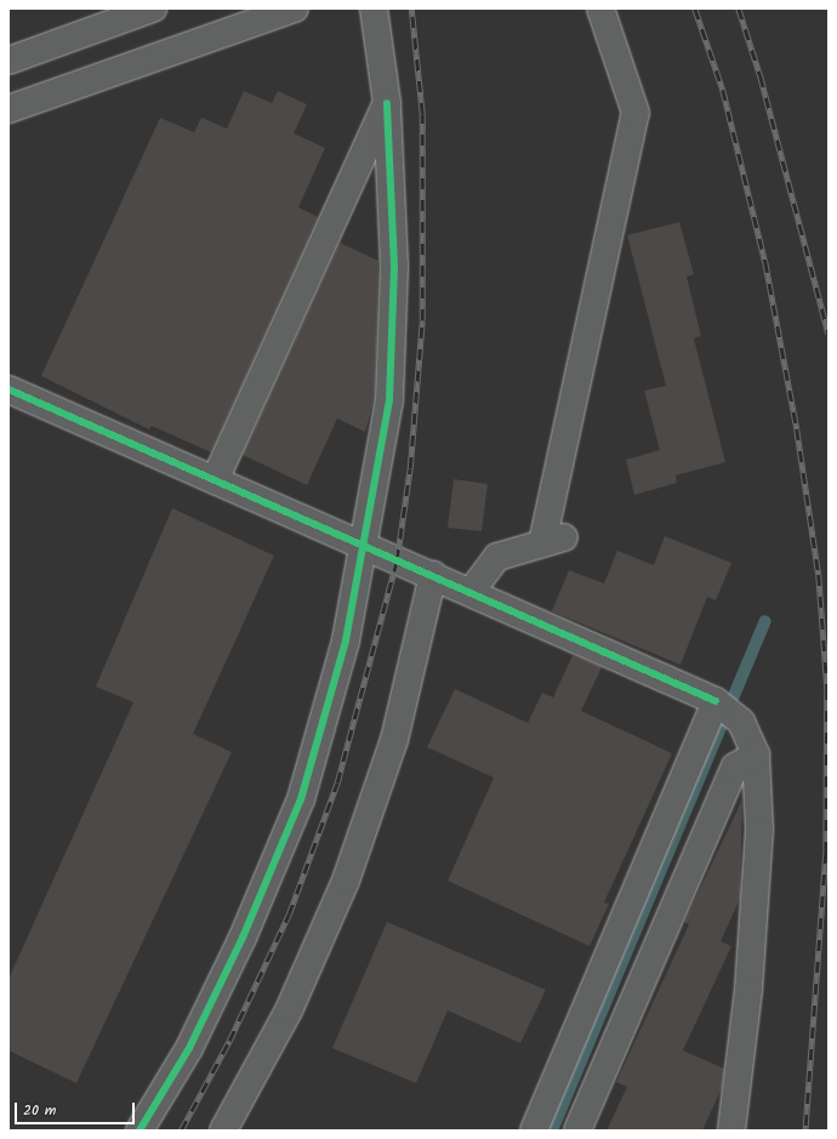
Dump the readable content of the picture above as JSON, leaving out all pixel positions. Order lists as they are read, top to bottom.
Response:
{
  "scale_bar": "20 m"
}
